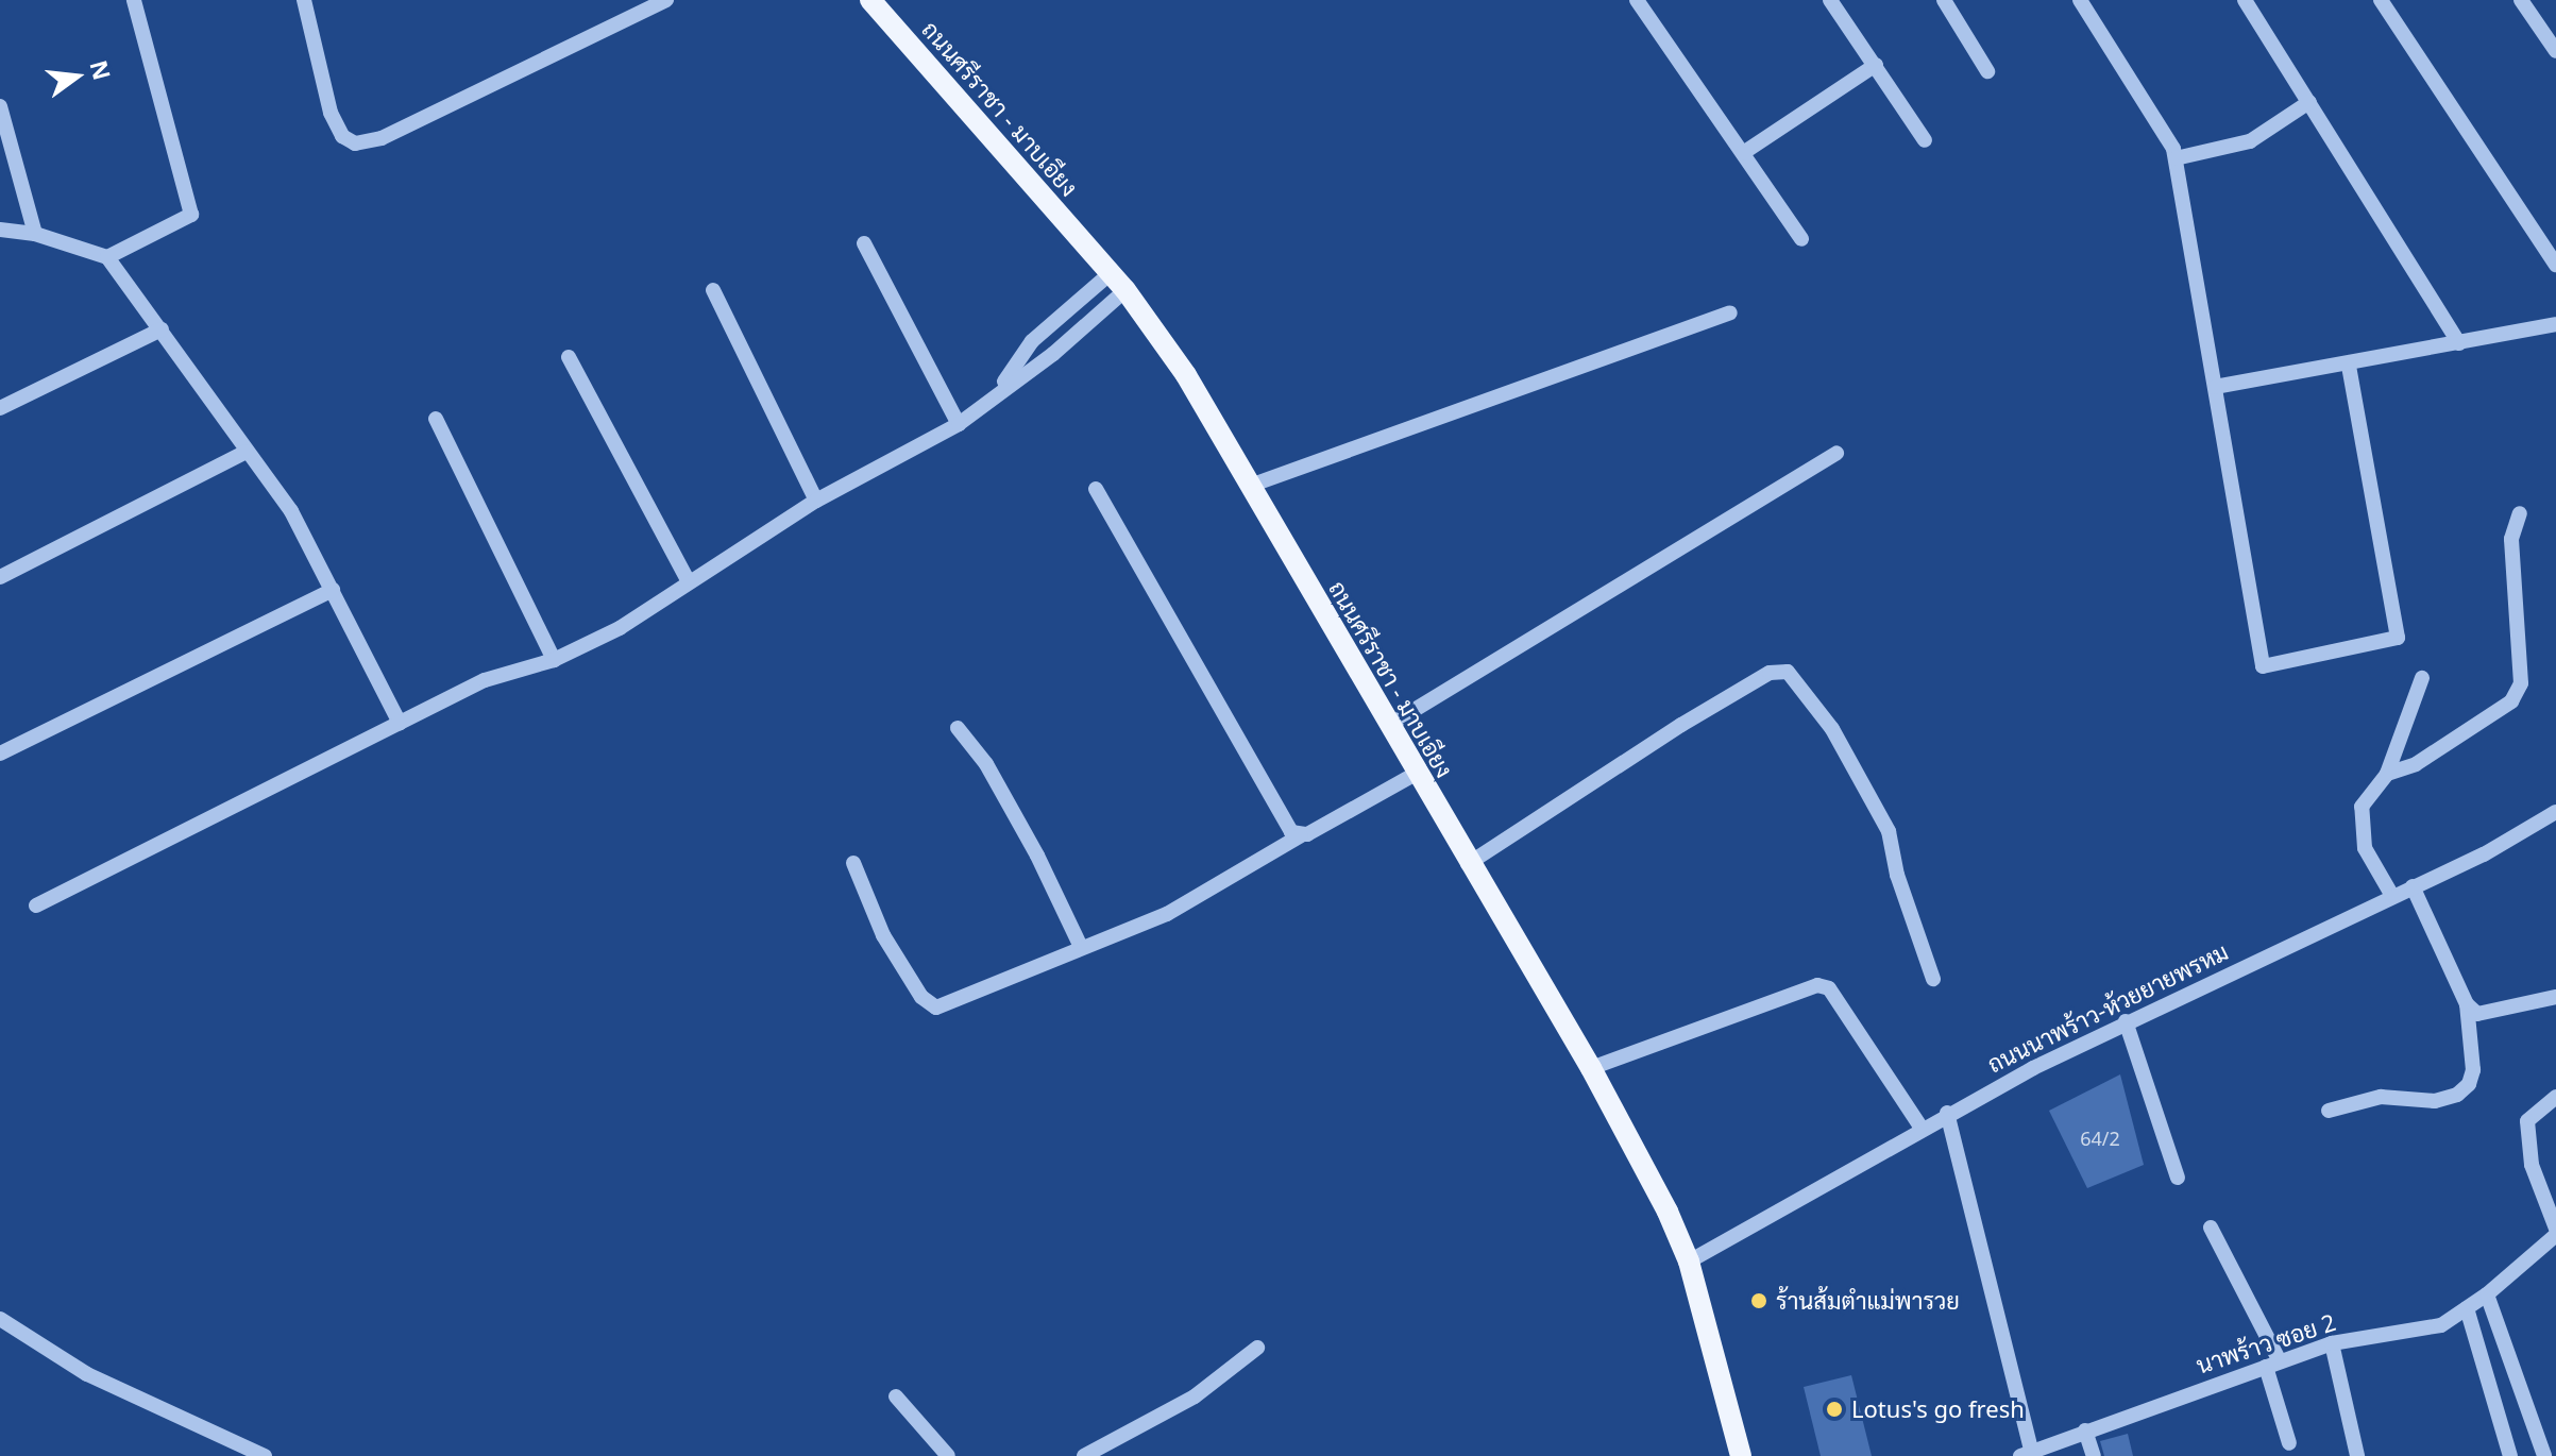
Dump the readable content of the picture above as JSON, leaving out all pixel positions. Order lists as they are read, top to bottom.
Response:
{
  "streets": {
    "main road": ["ถนนศรีราชา - มาบเอียง"],
    "street": ["ถนนนาพร้าว-ห้วยยายพรหม", "นาพร้าว ซอย 2"]
  },
  "crossings": [
    ["ถนนศรีราชา - มาบเอียง", "ถนนนาพร้าว-ห้วยยายพรหม"]
  ],
  "places": ["ร้านส้มตำแม่พารวย", "Lotus's go fresh"],
  "house_numbers": ["64/2"],
  "north": "right"
}
